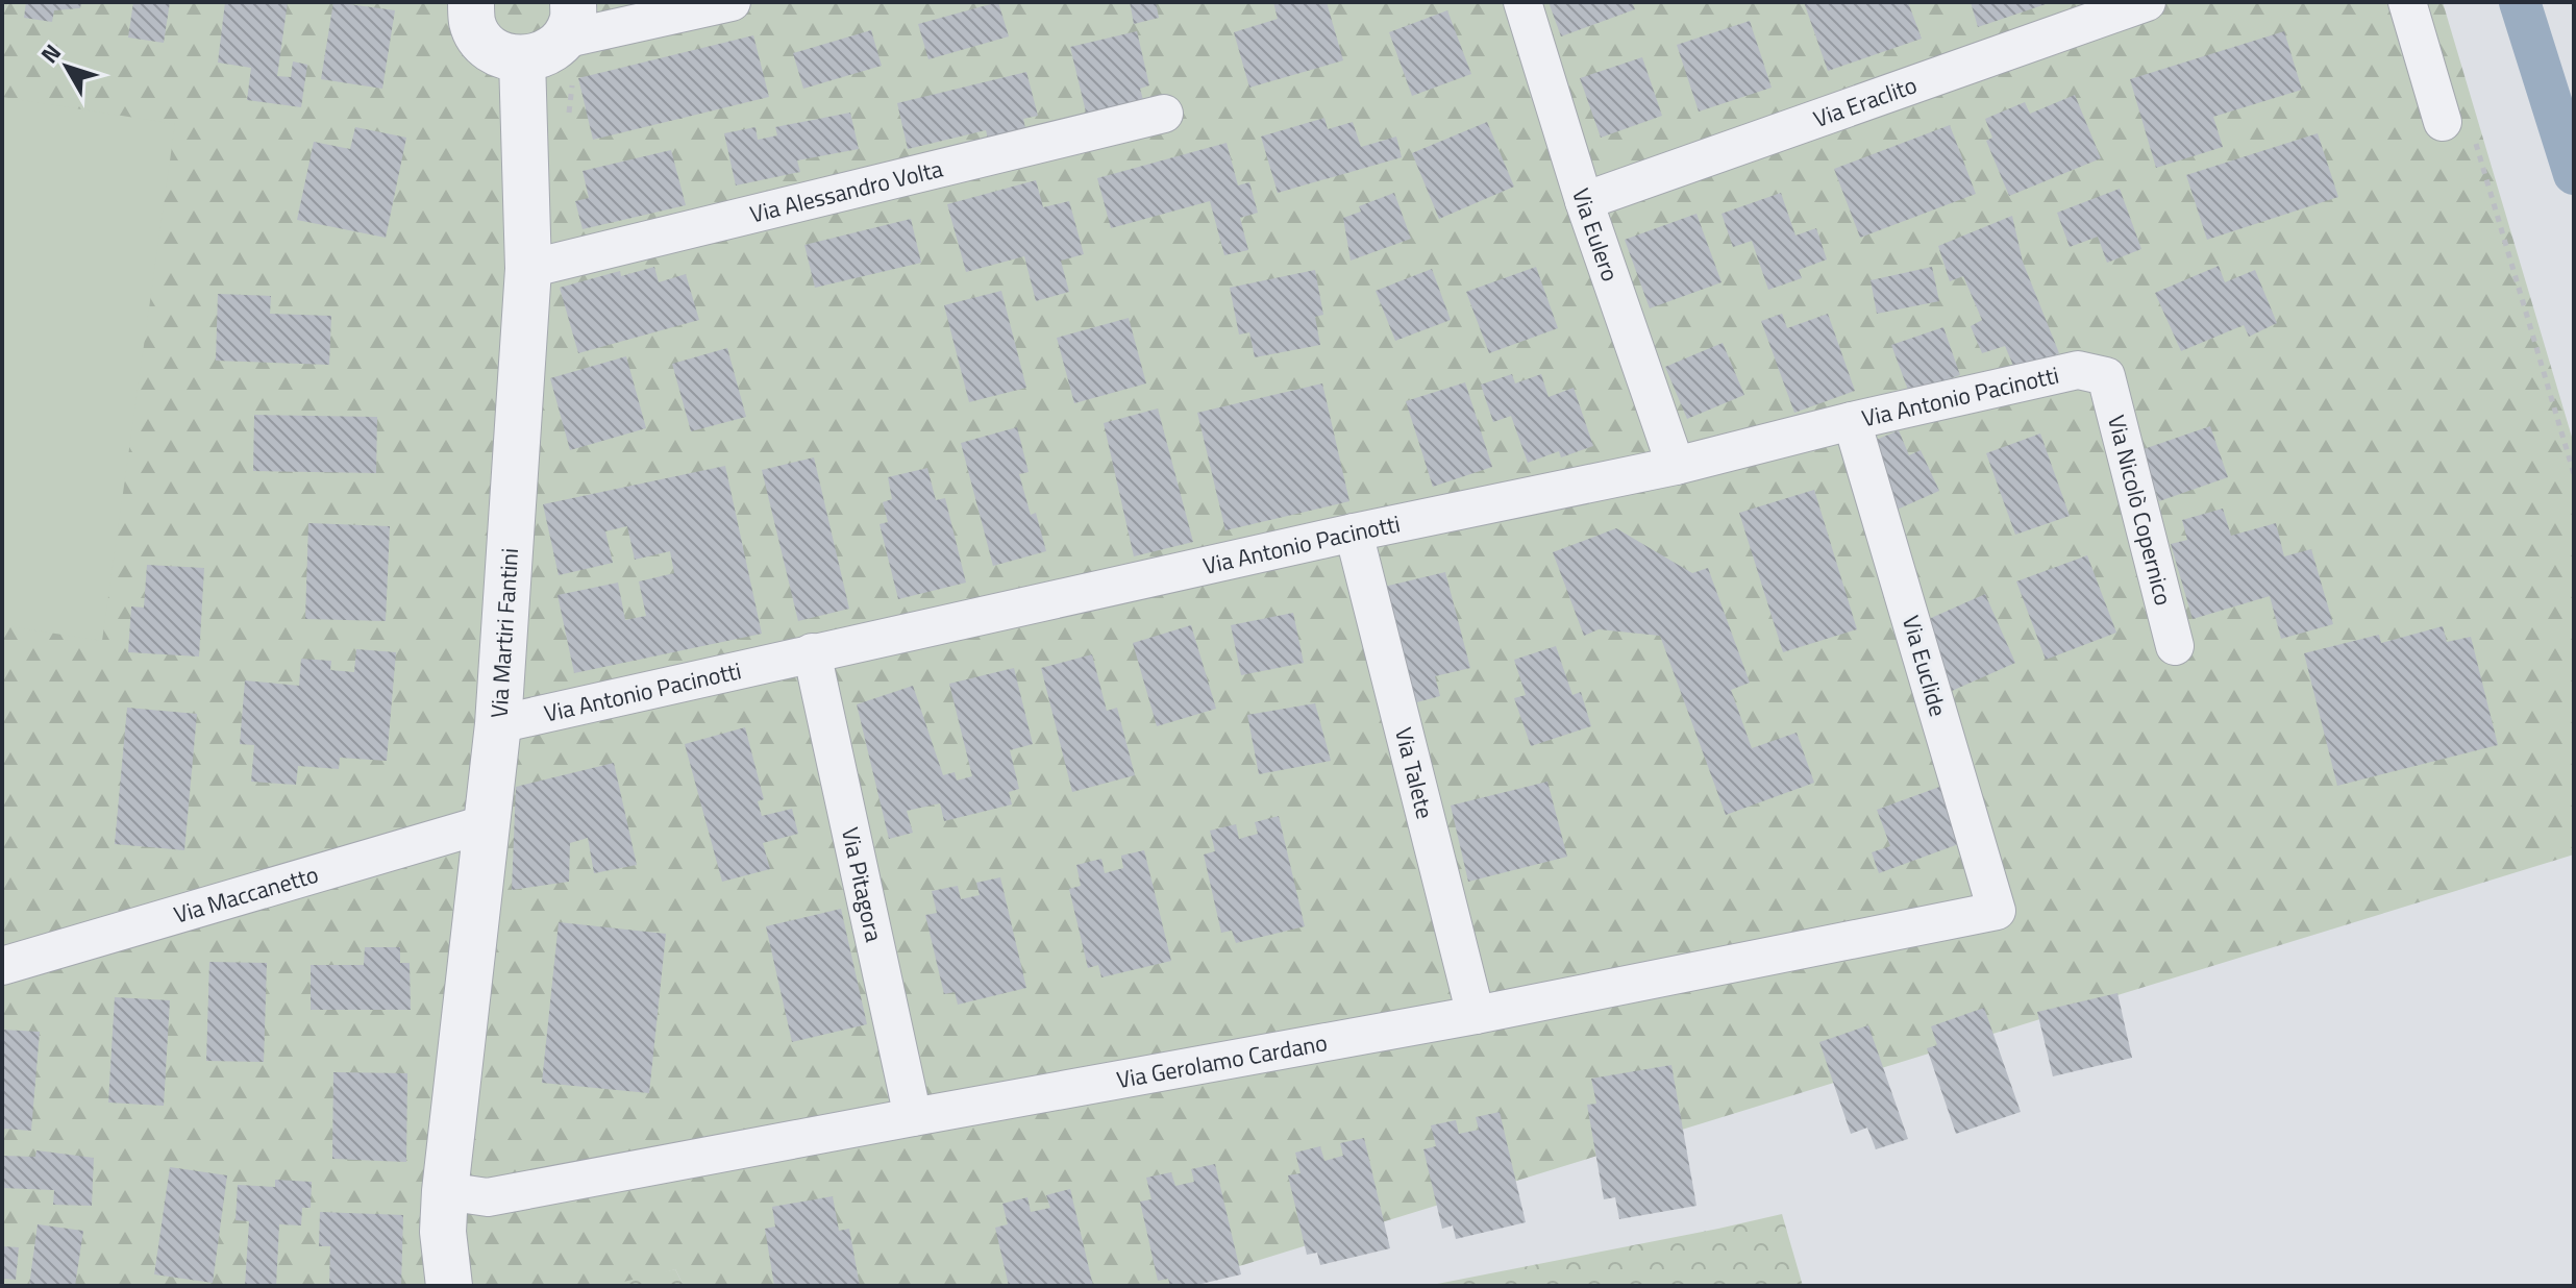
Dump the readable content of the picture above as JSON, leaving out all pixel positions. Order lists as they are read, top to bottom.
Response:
{
  "streets": {
    "street": [
      "Via Eraclito",
      "Via Alessandro Volta",
      "Via Eulero",
      "Via Antonio Pacinotti",
      "Via Nicolò Copernico",
      "Via Martiri Fantini",
      "Via Euclide",
      "Via Talete",
      "Via Pitagora",
      "Via Maccanetto",
      "Via Gerolamo Cardano"
    ]
  },
  "crossings": [
    ["Via Eraclito", "Via Eulero"],
    ["Via Alessandro Volta", "Via Martiri Fantini"],
    ["Via Eulero", "Via Antonio Pacinotti"],
    ["Via Antonio Pacinotti", "Via Nicolò Copernico"],
    ["Via Antonio Pacinotti", "Via Martiri Fantini"],
    ["Via Antonio Pacinotti", "Via Euclide"],
    ["Via Antonio Pacinotti", "Via Talete"],
    ["Via Antonio Pacinotti", "Via Pitagora"],
    ["Via Martiri Fantini", "Via Maccanetto"],
    ["Via Martiri Fantini", "Via Gerolamo Cardano"],
    ["Via Euclide", "Via Gerolamo Cardano"],
    ["Via Talete", "Via Gerolamo Cardano"],
    ["Via Pitagora", "Via Gerolamo Cardano"]
  ],
  "north": "top left"
}
